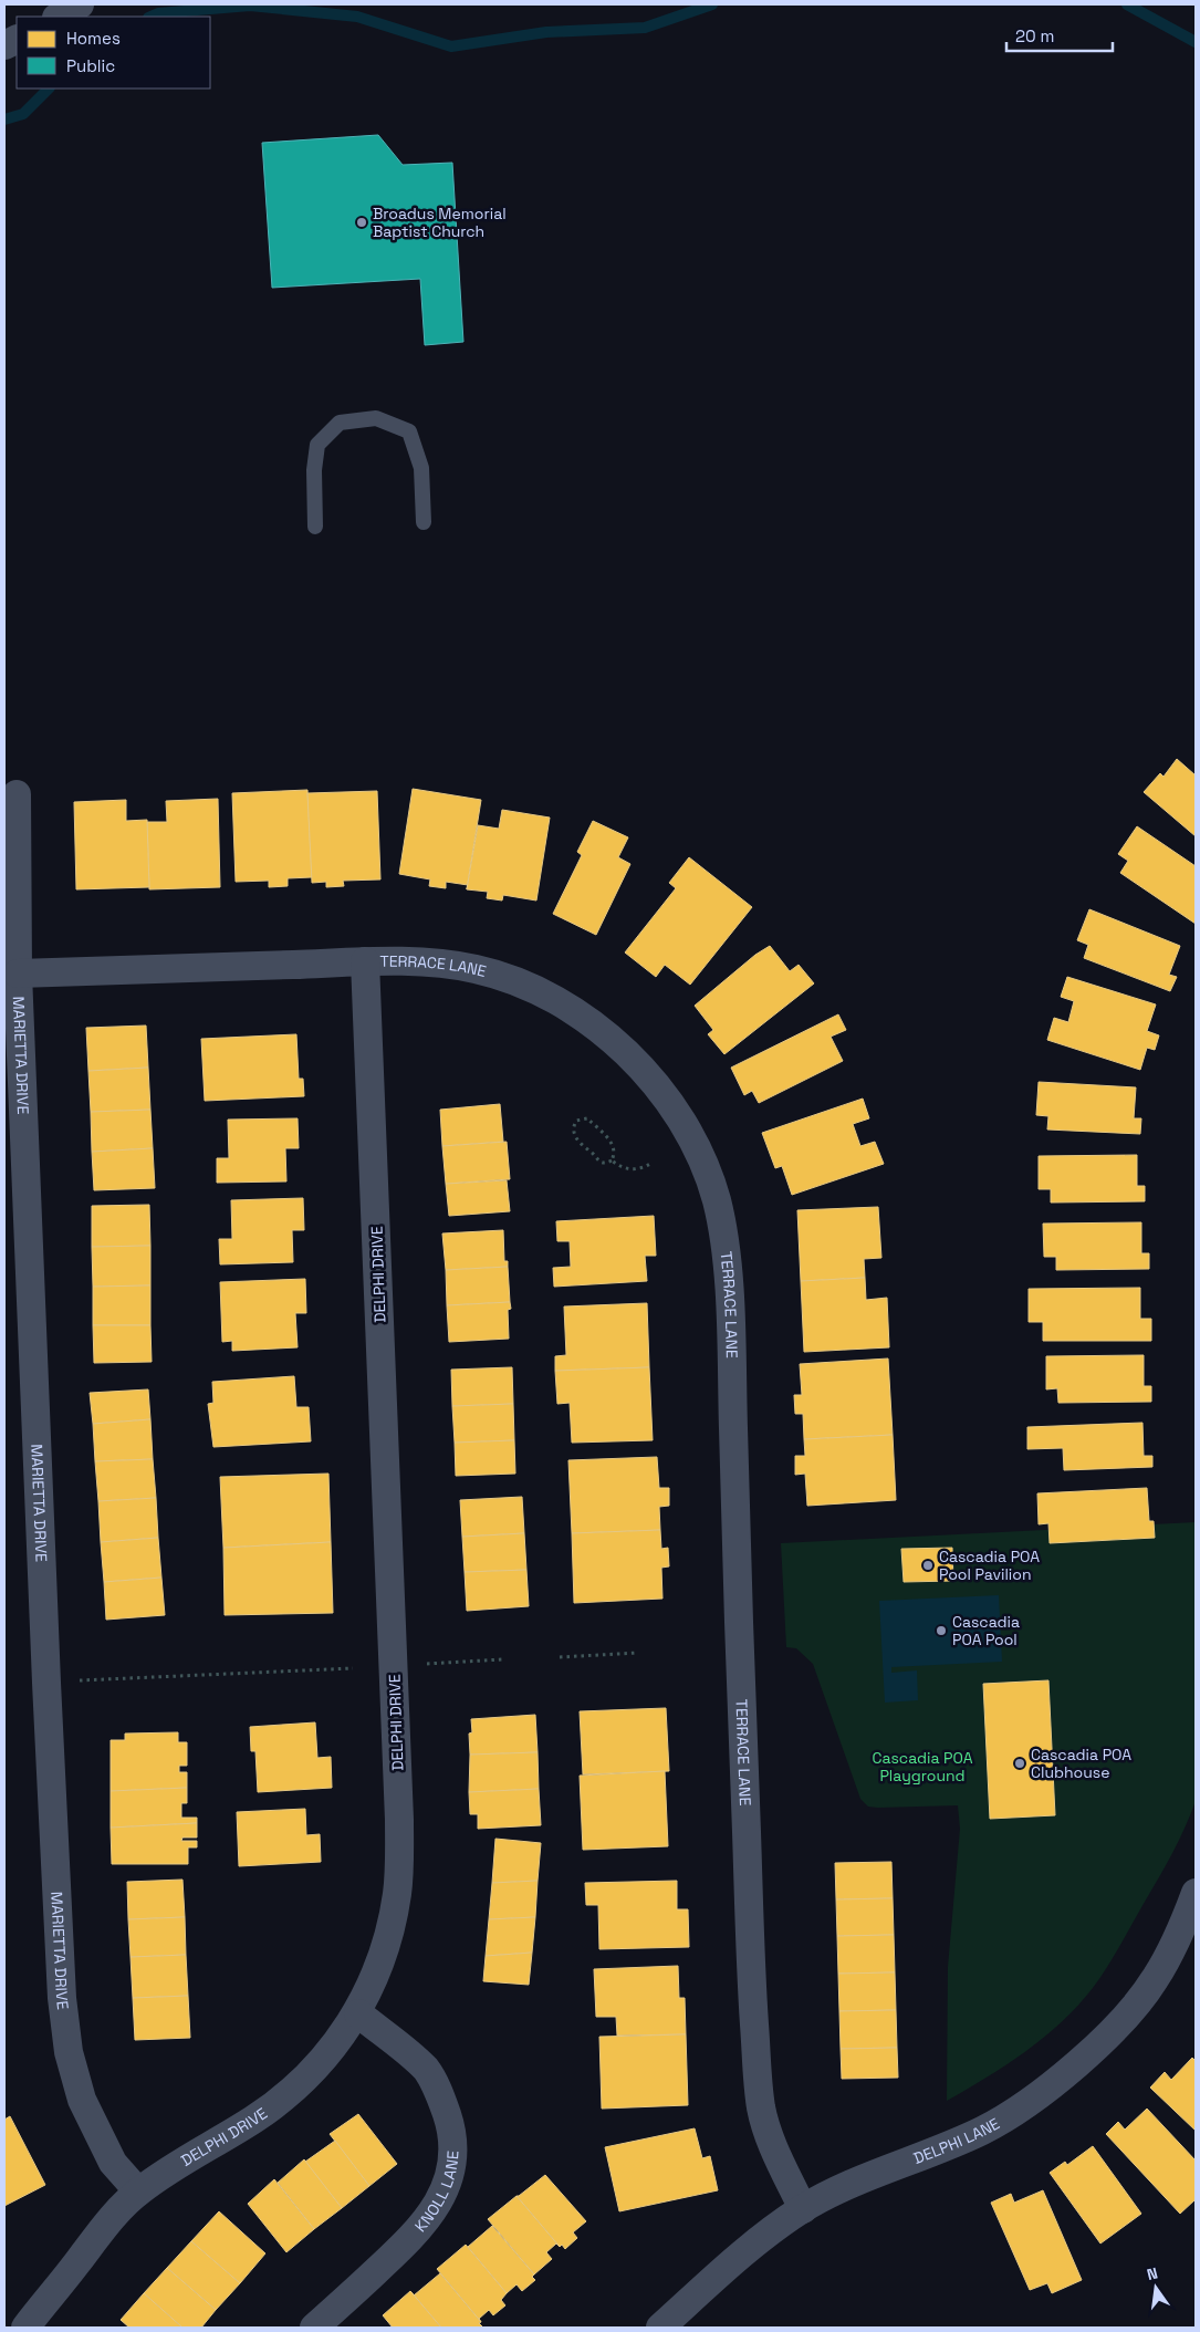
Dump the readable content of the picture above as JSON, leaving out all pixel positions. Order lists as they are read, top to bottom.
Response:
{
  "streets": {
    "street": [
      "TERRACE LANE",
      "MARIETTA DRIVE",
      "DELPHI DRIVE",
      "DELPHI LANE",
      "KNOLL LANE"
    ]
  },
  "crossings": [
    ["TERRACE LANE", "MARIETTA DRIVE"],
    ["TERRACE LANE", "DELPHI DRIVE"],
    ["TERRACE LANE", "DELPHI LANE"],
    ["MARIETTA DRIVE", "DELPHI DRIVE"],
    ["DELPHI DRIVE", "KNOLL LANE"]
  ],
  "parks": ["Cascadia POA Playground"],
  "places": [
    "Broadus Memorial Baptist Church",
    "Cascadia POA Pool Pavilion",
    "Cascadia POA Pool",
    "Cascadia POA Clubhouse"
  ],
  "legend": ["Homes", "Public"],
  "scale_bar": "20 m",
  "north": "top"
}
